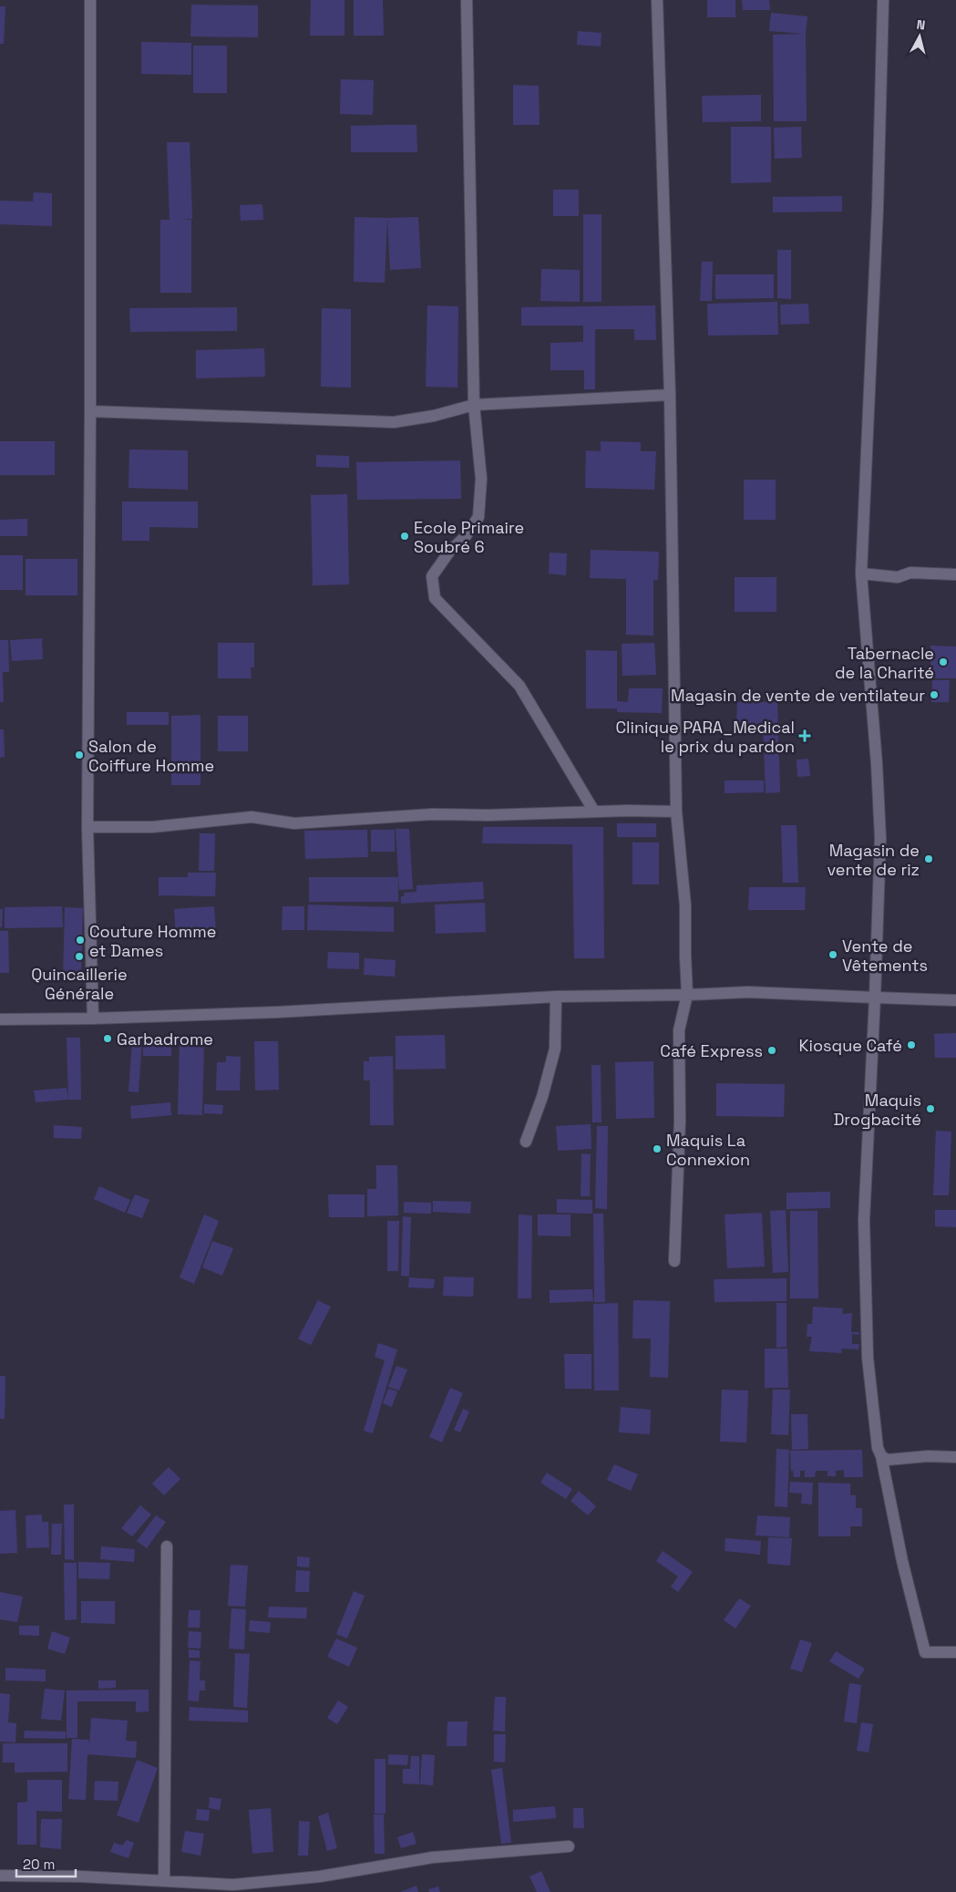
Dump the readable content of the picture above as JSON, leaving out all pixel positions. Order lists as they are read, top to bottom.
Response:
{
  "places": {
    "other": [
      "Ecole Primaire Soubré 6",
      "Tabernacle de la Charité",
      "Magasin de vente de ventilateur",
      "Salon de Coiffure Homme",
      "Magasin de vente de riz",
      "Couture Homme et Dames",
      "Vente de Vêtements",
      "Quincaillerie Générale",
      "Garbadrome",
      "Kiosque Café",
      "Café Express",
      "Maquis Drogbacité",
      "Maquis La Connexion"
    ],
    "health": ["Clinique PARA_Medical le prix du pardon"]
  },
  "scale_bar": "20 m",
  "north": "top"
}
